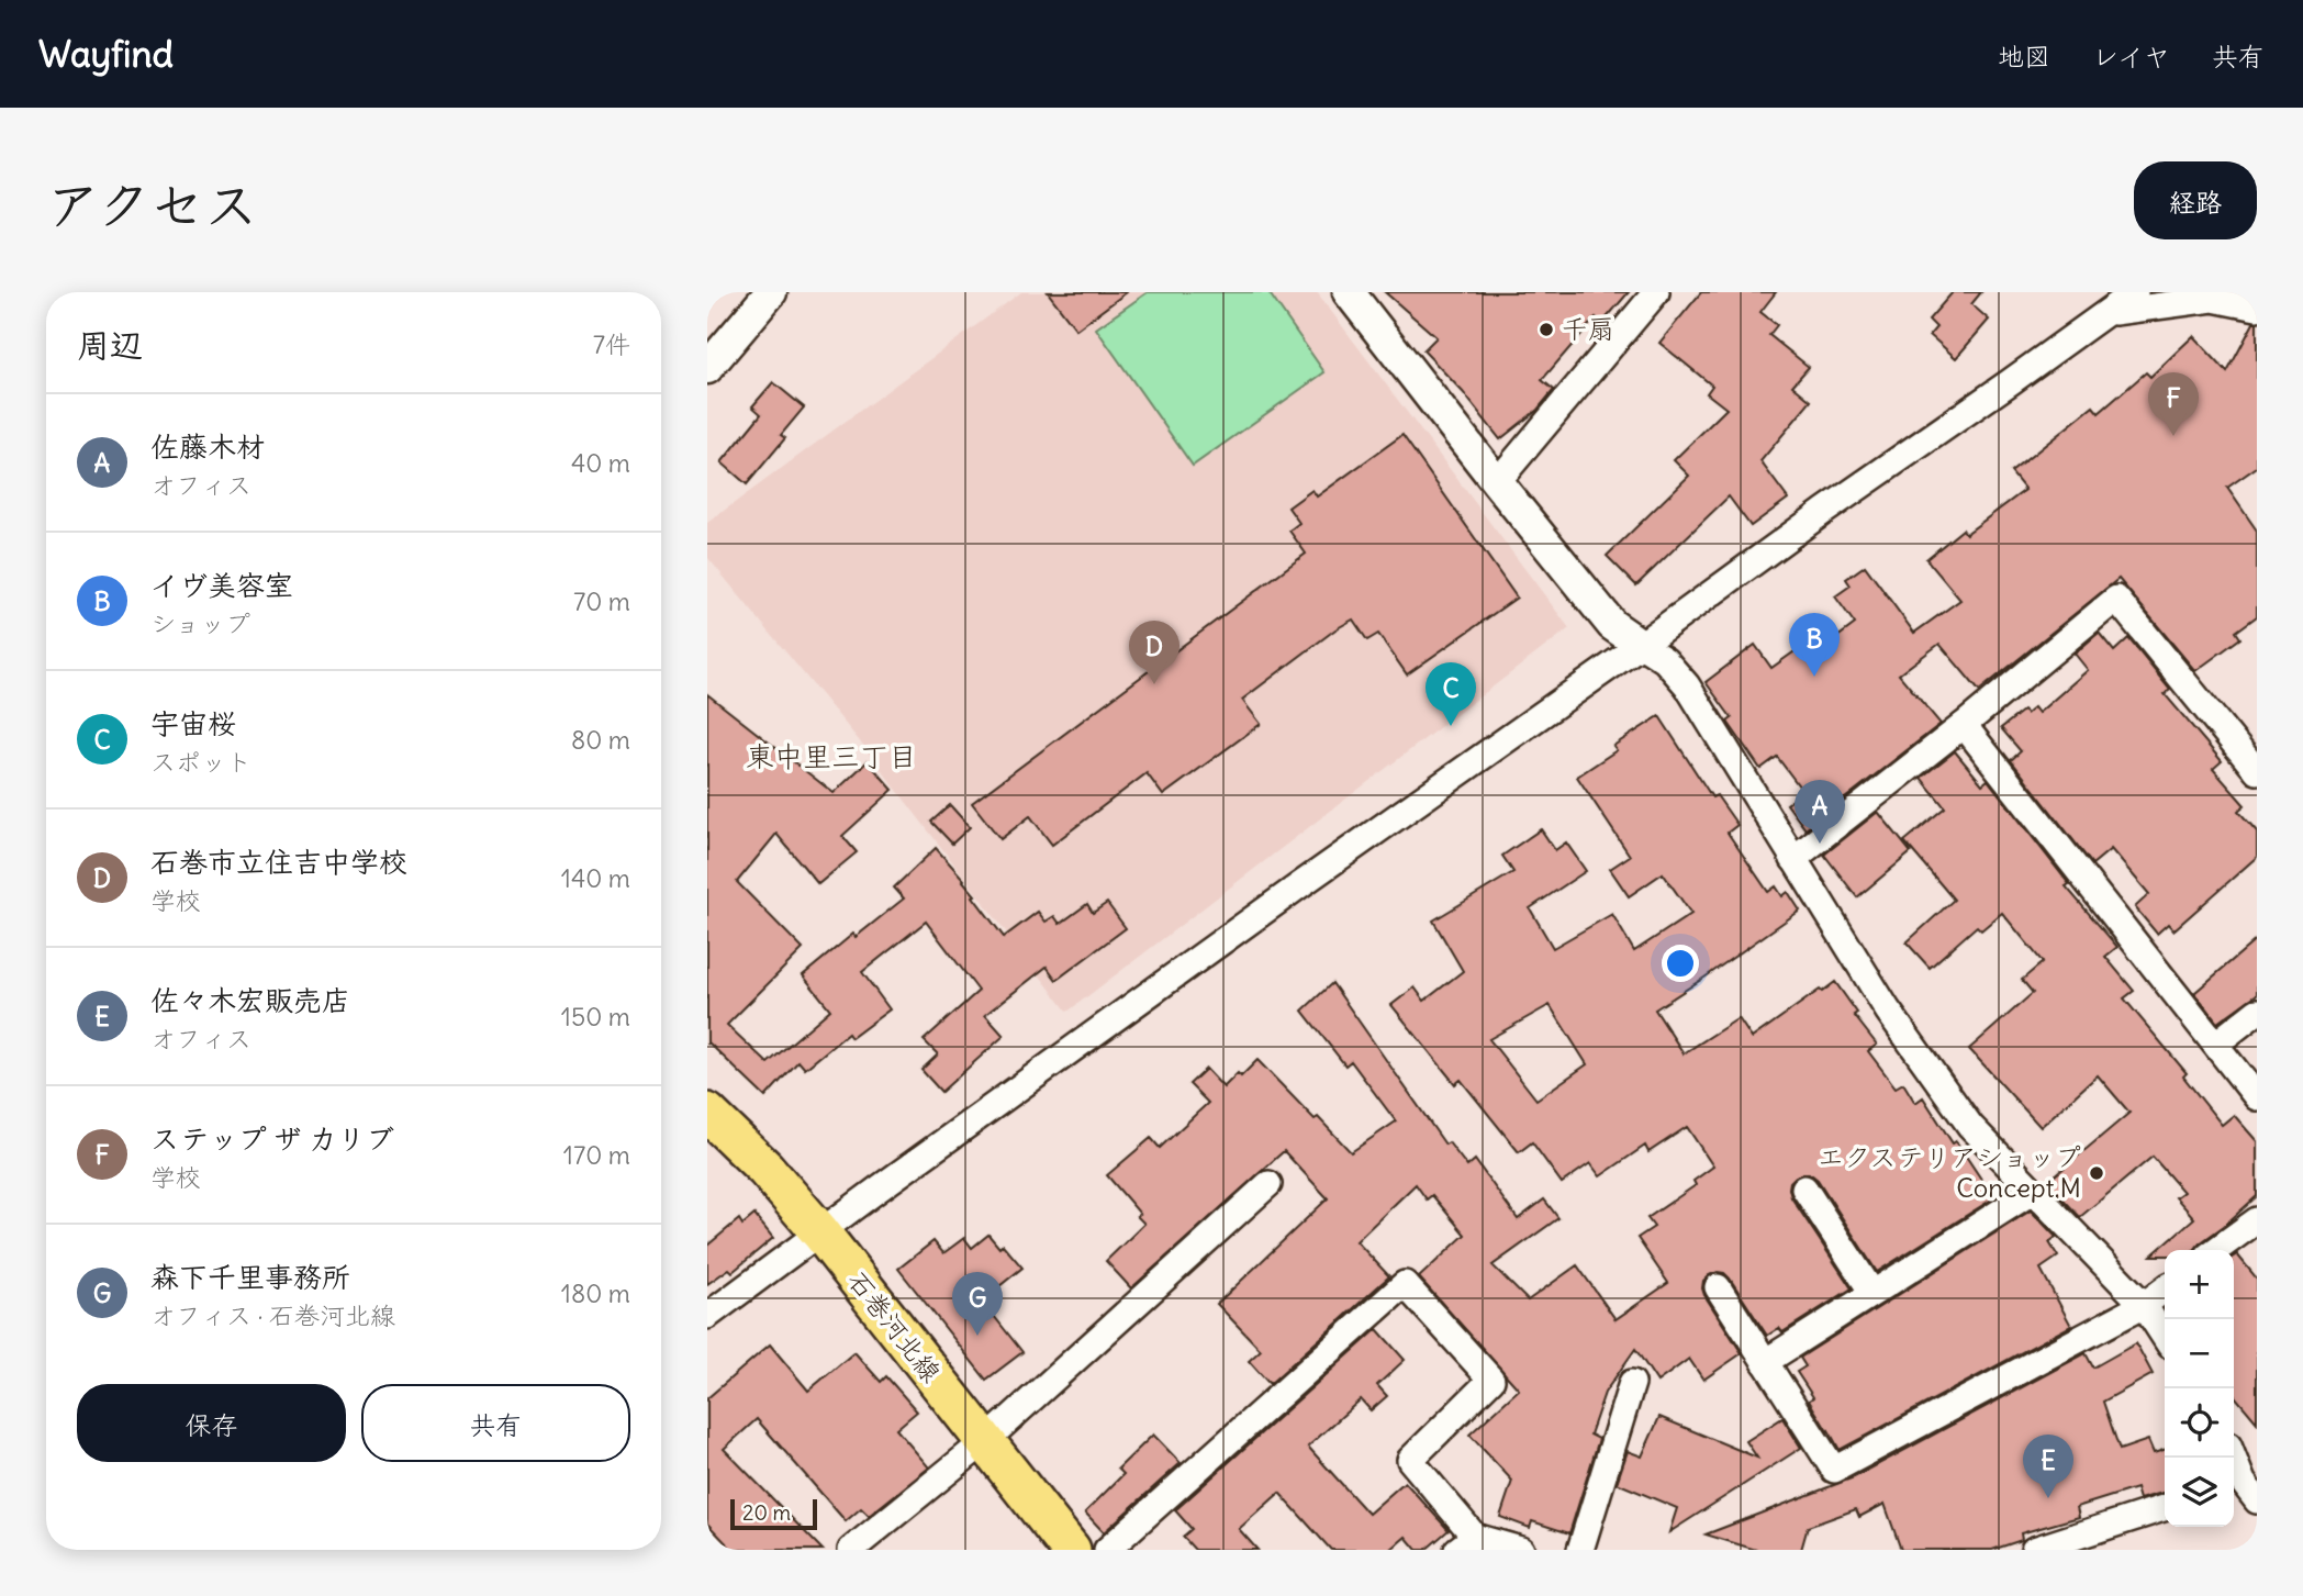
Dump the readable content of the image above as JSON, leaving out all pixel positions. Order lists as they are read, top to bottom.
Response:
{
  "streets": {
    "main road": ["石巻河北線"]
  },
  "districts": ["東中里三丁目"],
  "places": ["千扇", "エクステリアショップ Concept.M"],
  "scale_bar": "20 m",
  "page": {
    "header": "Wayfind",
    "nav": ["地図", "レイヤ", "共有"],
    "title": "アクセス",
    "buttons": [
      "経路",
      ["保存", "共有"]
    ],
    "heading": ["周辺", "7件"],
    "pins": [
      "F",
      "B",
      "D",
      "C",
      "A",
      "G",
      "E"
    ],
    "list": [
      {
        "mark": "A",
        "name": "佐藤木材",
        "note": "オフィス",
        "value": "40 m"
      },
      {
        "mark": "B",
        "name": "イヴ美容室",
        "note": "ショップ",
        "value": "70 m"
      },
      {
        "mark": "C",
        "name": "宇宙桜",
        "note": "スポット",
        "value": "80 m"
      },
      {
        "mark": "D",
        "name": "石巻市立住吉中学校",
        "note": "学校",
        "value": "140 m"
      },
      {
        "mark": "E",
        "name": "佐々木宏販売店",
        "note": "オフィス",
        "value": "150 m"
      },
      {
        "mark": "F",
        "name": "ステップ ザ カリブ",
        "note": "学校",
        "value": "170 m"
      },
      {
        "mark": "G",
        "name": "森下千里事務所",
        "note": "オフィス · 石巻河北線",
        "value": "180 m"
      }
    ],
    "map_buttons": ["+", "−"],
    "scale": "20 m"
  }
}
